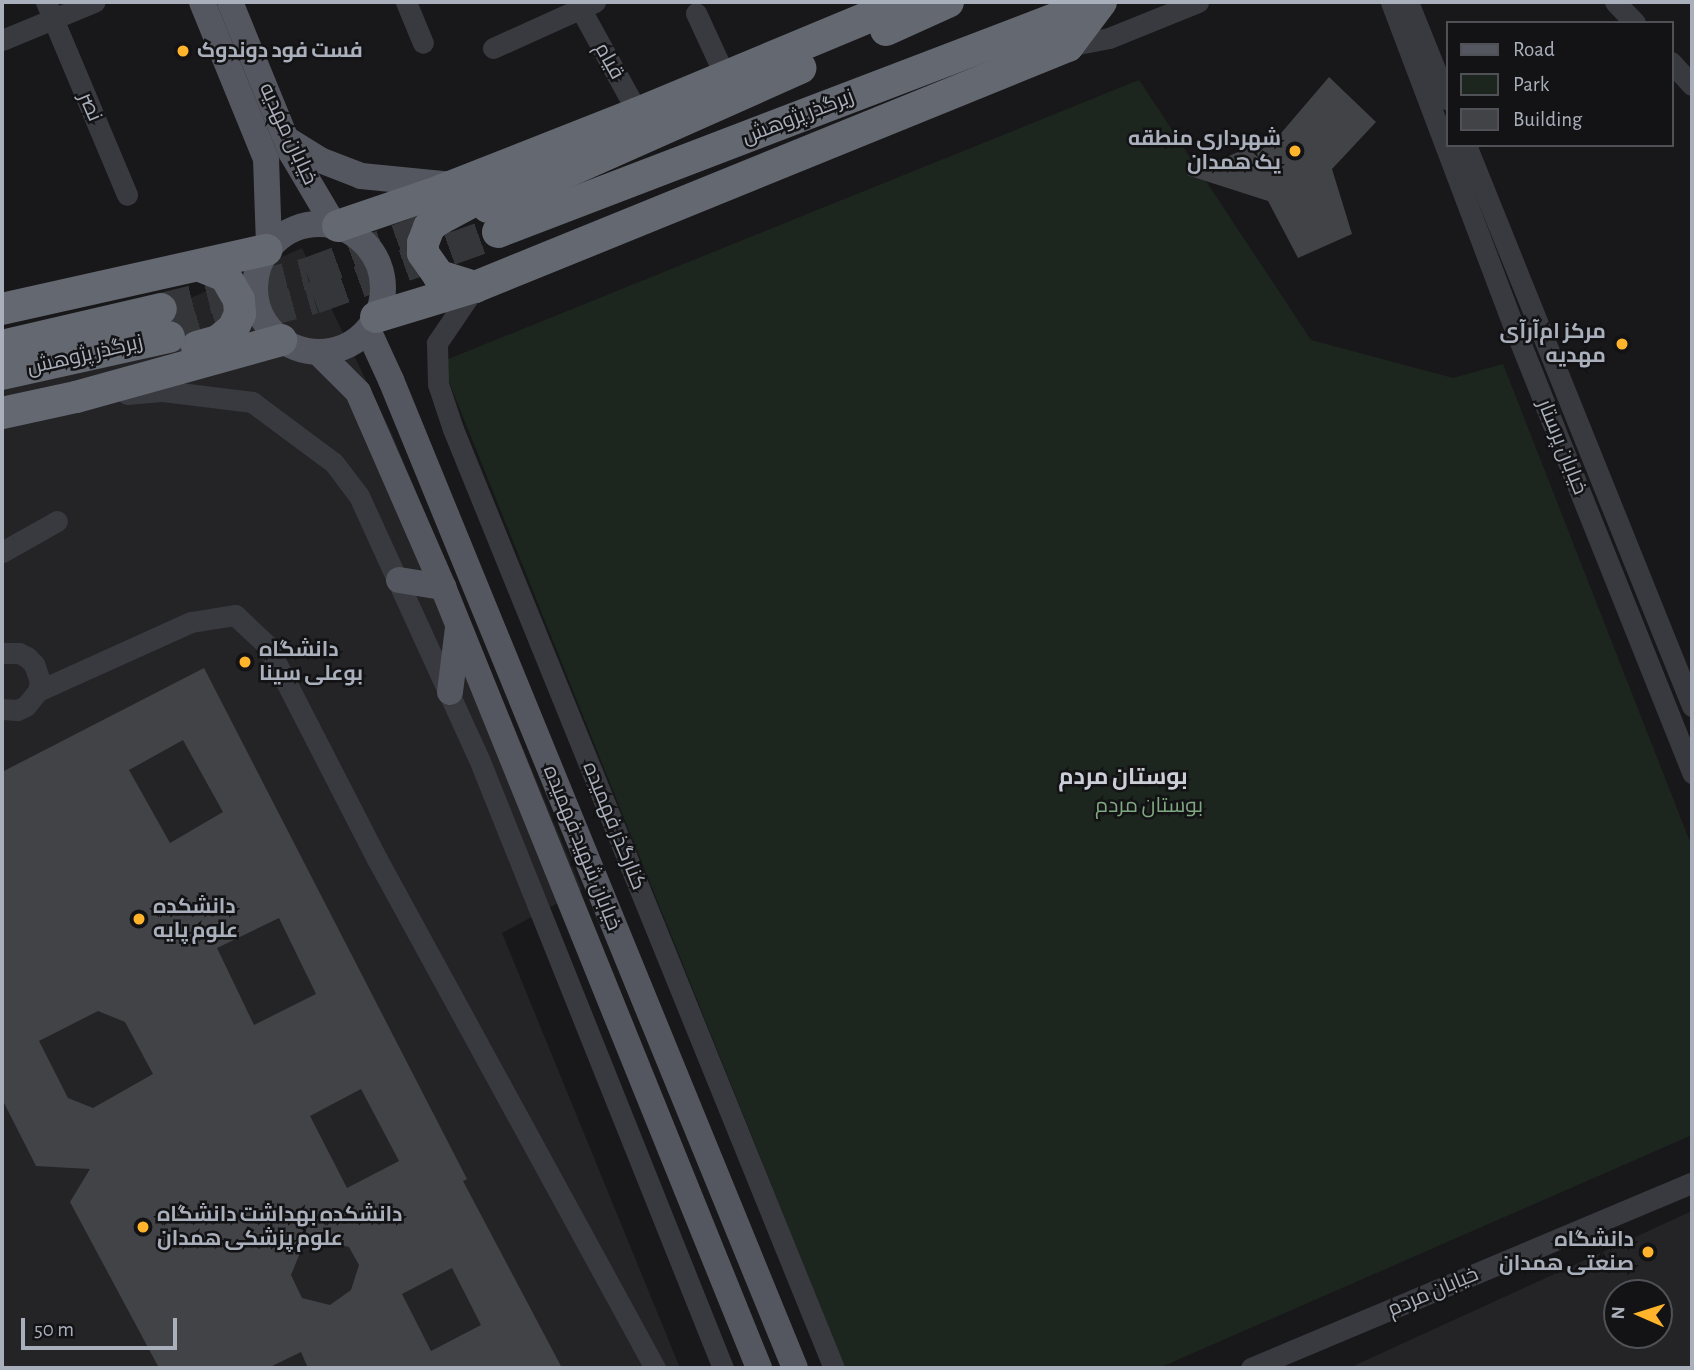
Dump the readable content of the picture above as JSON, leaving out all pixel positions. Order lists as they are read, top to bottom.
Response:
{
  "streets": {
    "highway": ["زیرگذر پژوهش"],
    "main road": ["خیابان مهدیه", "خیابان شهید فهمیده"],
    "street": [
      "قیام",
      "نصر",
      "خیابان پرستار",
      "کنارگذر فهمیده",
      "خیابان مردم"
    ]
  },
  "crossings": [
    ["خیابان مهدیه", "خیابان شهید فهمیده"]
  ],
  "districts": ["بوستان مردم"],
  "parks": ["بوستان مردم"],
  "places": [
    "فست فود دوندوک",
    "شهرداری منطقه یک همدان",
    "مرکز ام‌آر‌آی مهدیه",
    "دانشگاه بوعلی سینا",
    "دانشکده علوم پایه",
    "دانشکده بهداشت دانشگاه علوم پزشکی همدان",
    "دانشگاه صنعتی همدان"
  ],
  "legend": ["Road", "Park", "Building"],
  "scale_bar": "50 m",
  "north": "left"
}
